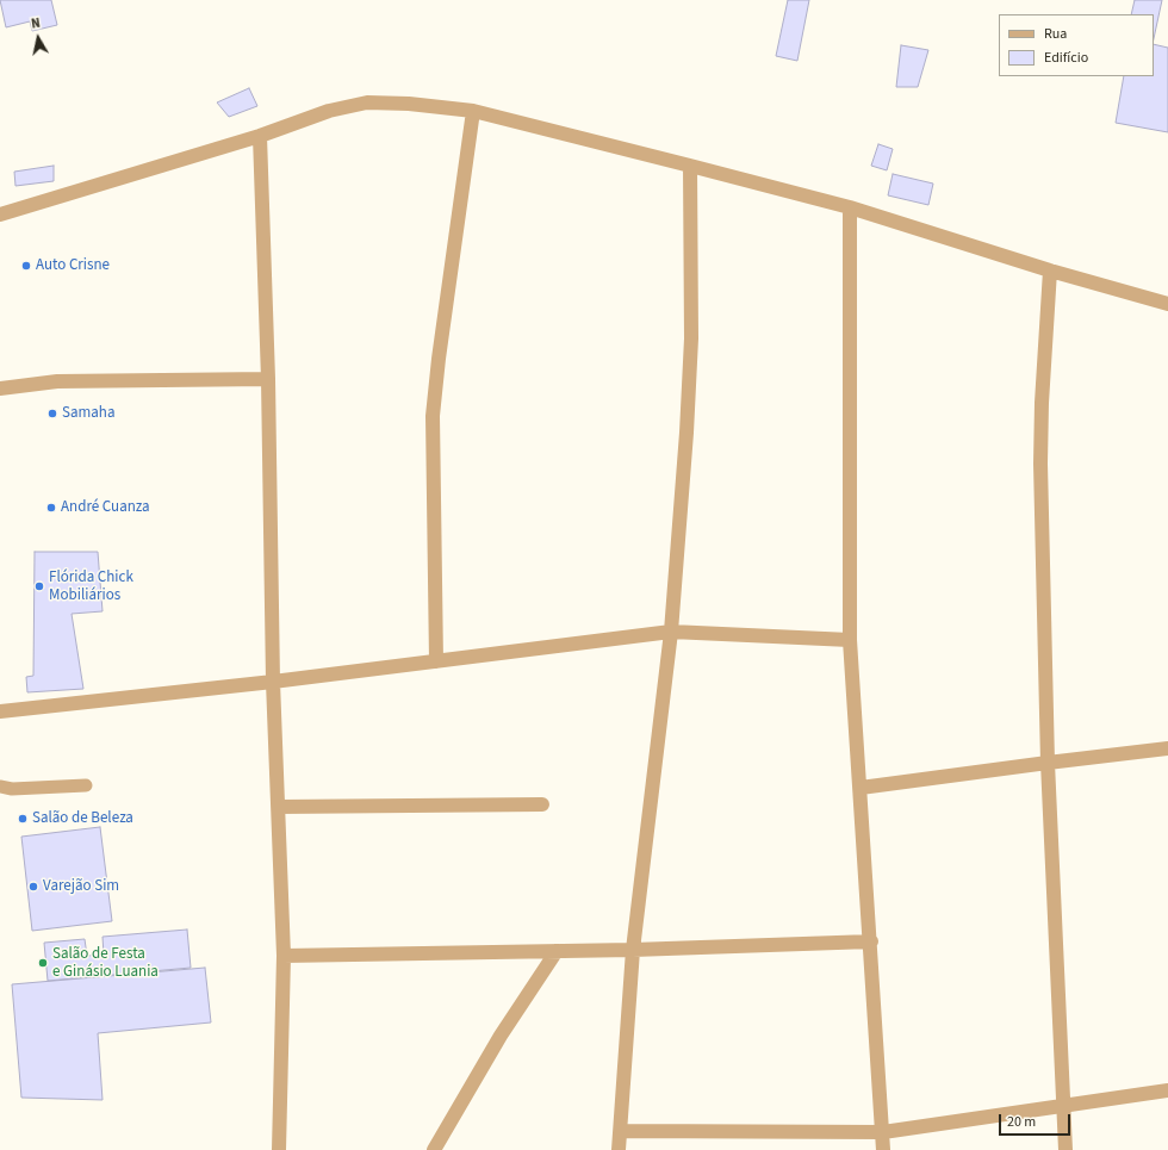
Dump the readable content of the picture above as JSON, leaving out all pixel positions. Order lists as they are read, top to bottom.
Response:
{
  "places": [
    "Auto Crisne",
    "Samaha",
    "André Cuanza",
    "Flórida Chick Mobiliários",
    "Salão de Beleza",
    "Varejão Sim",
    "Salão de Festa e Ginásio Luania"
  ],
  "legend": ["Rua", "Edifício"],
  "scale_bar": "20 m",
  "north": "top"
}
